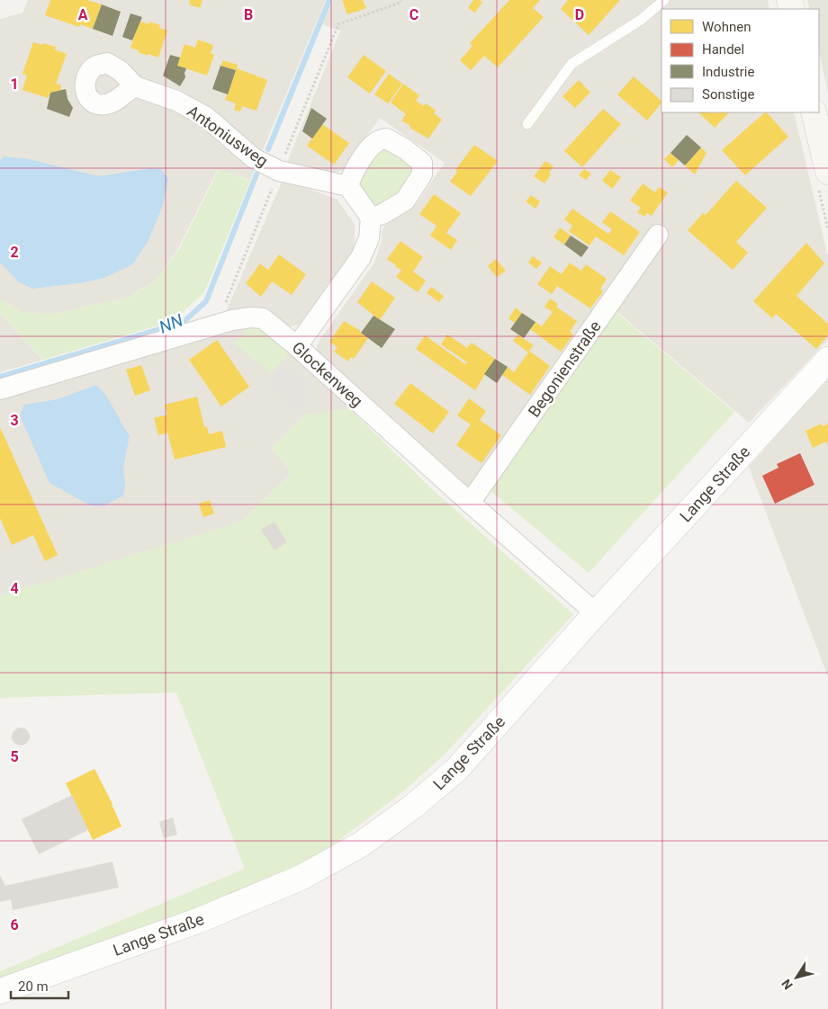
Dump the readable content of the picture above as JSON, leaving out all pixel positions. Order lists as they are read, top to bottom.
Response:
{
  "streets": {
    "street": [
      "Antoniusweg",
      "Begonienstraße",
      "Glockenweg",
      "Lange Straße"
    ]
  },
  "crossings": [
    ["Begonienstraße", "Glockenweg"],
    ["Glockenweg", "Lange Straße"]
  ],
  "water": ["NN"],
  "legend": [
    "Wohnen",
    "Handel",
    "Industrie",
    "Sonstige"
  ],
  "scale_bar": "20 m",
  "north": "bottom left",
  "grid": {
    "columns": [
      "A",
      "B",
      "C",
      "D"
    ],
    "rows": [
      "1",
      "2",
      "3",
      "4",
      "5",
      "6"
    ]
  }
}
